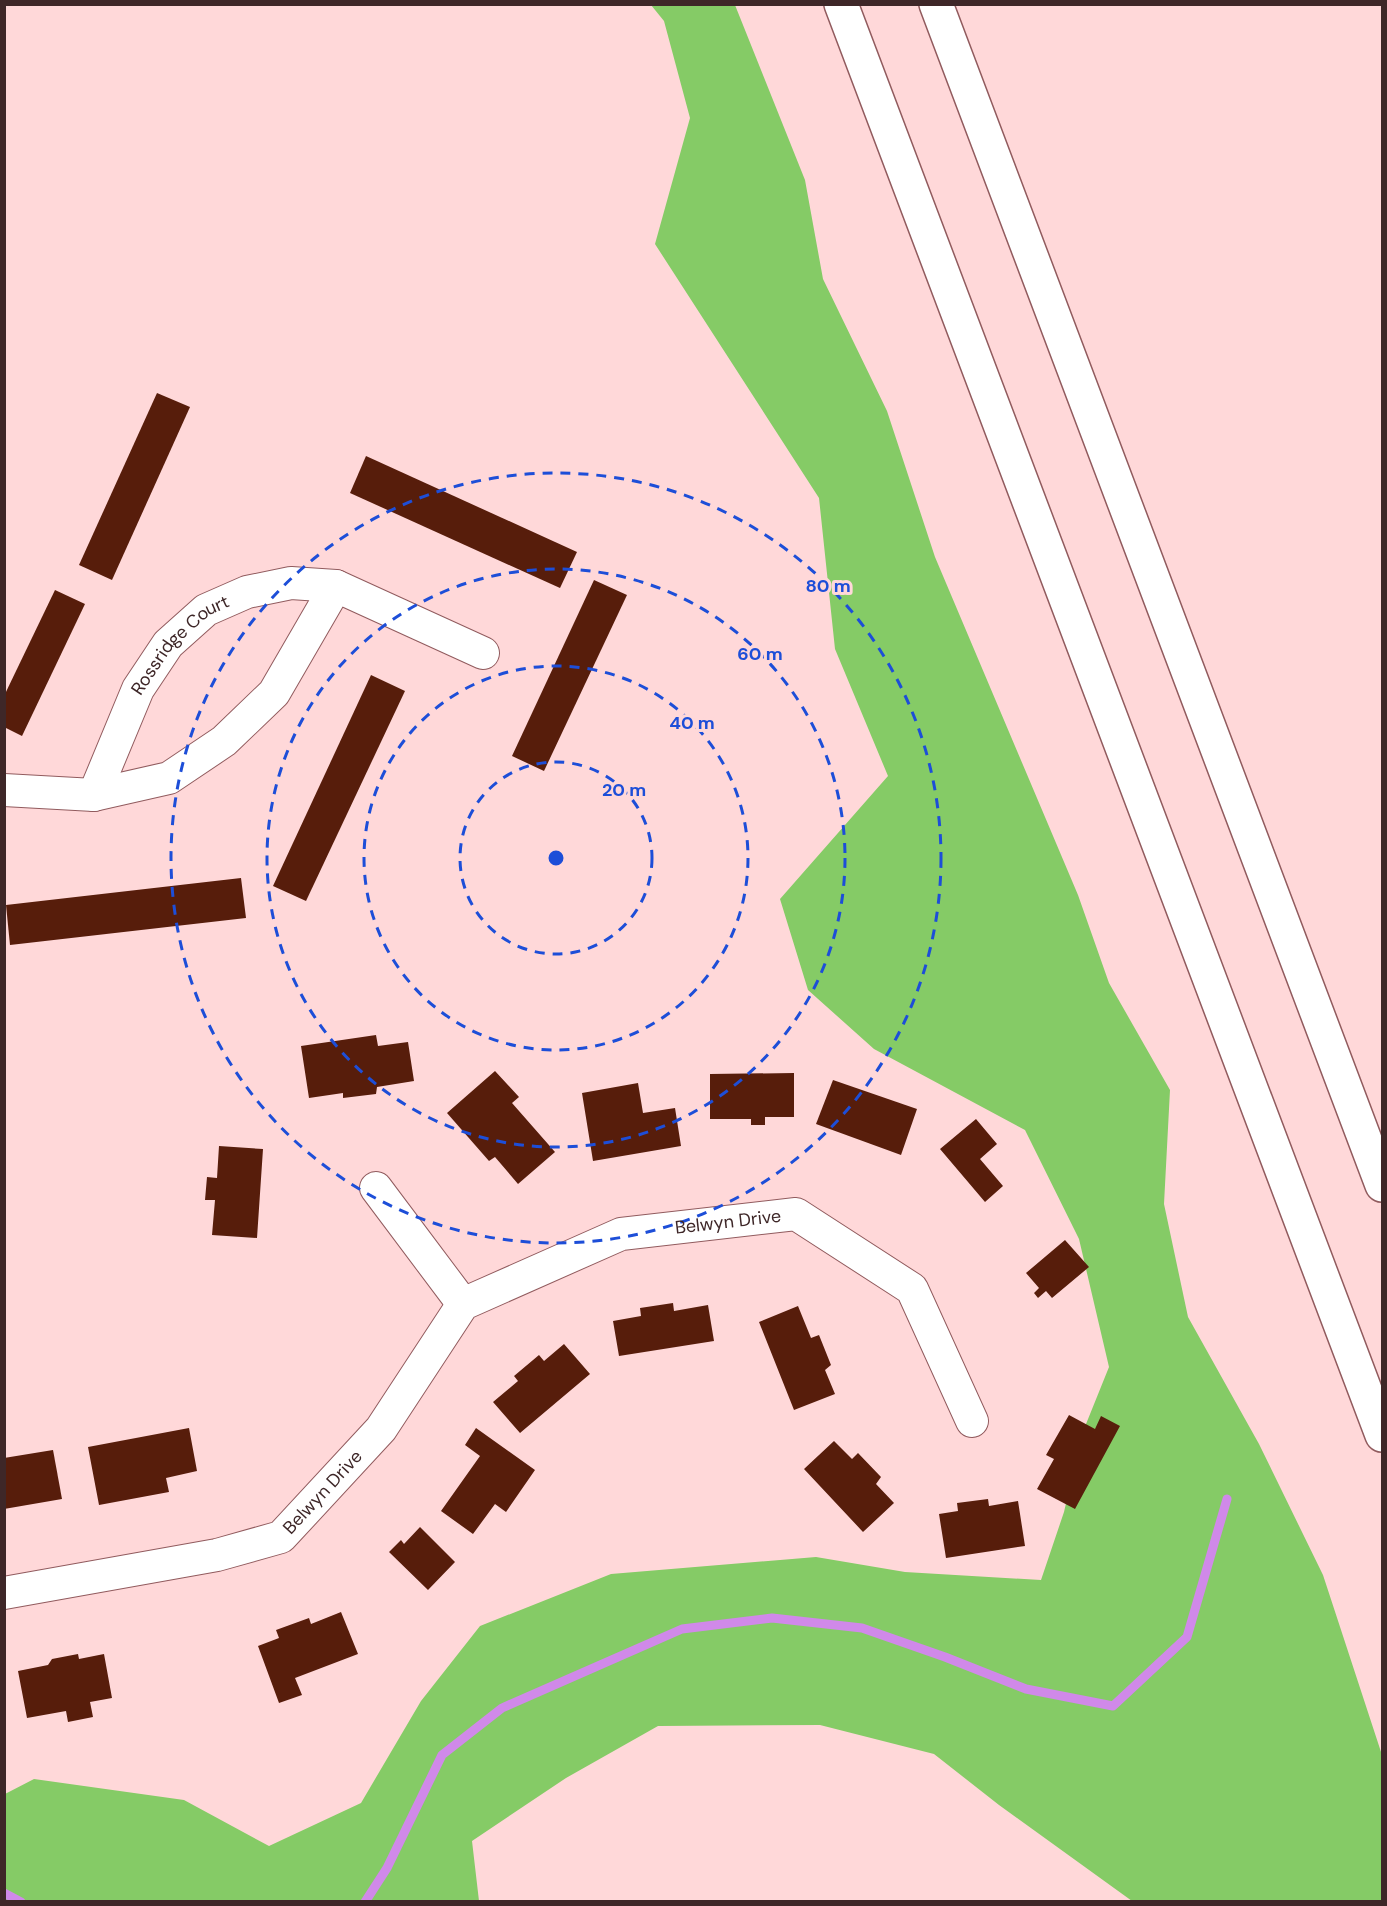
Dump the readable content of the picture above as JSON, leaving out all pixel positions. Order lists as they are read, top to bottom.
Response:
{
  "streets": {
    "street": ["Rossridge Court", "Belwyn Drive"]
  },
  "rings": [
    "80 m",
    "60 m",
    "40 m",
    "20 m"
  ]
}
